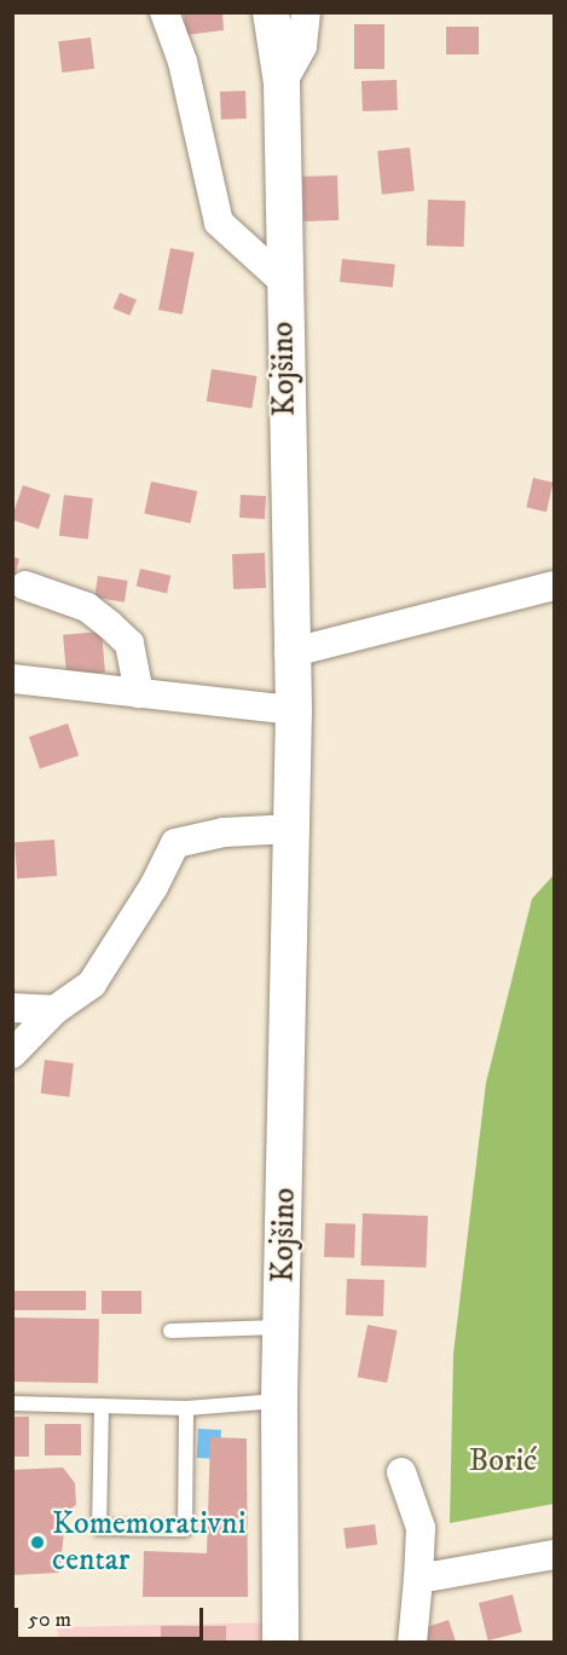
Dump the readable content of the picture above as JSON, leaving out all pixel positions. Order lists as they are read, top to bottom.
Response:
{
  "streets": {
    "street": ["Kojšino"]
  },
  "parks": ["Borić"],
  "places": ["Komemorativni centar"],
  "scale_bar": "50 m"
}
